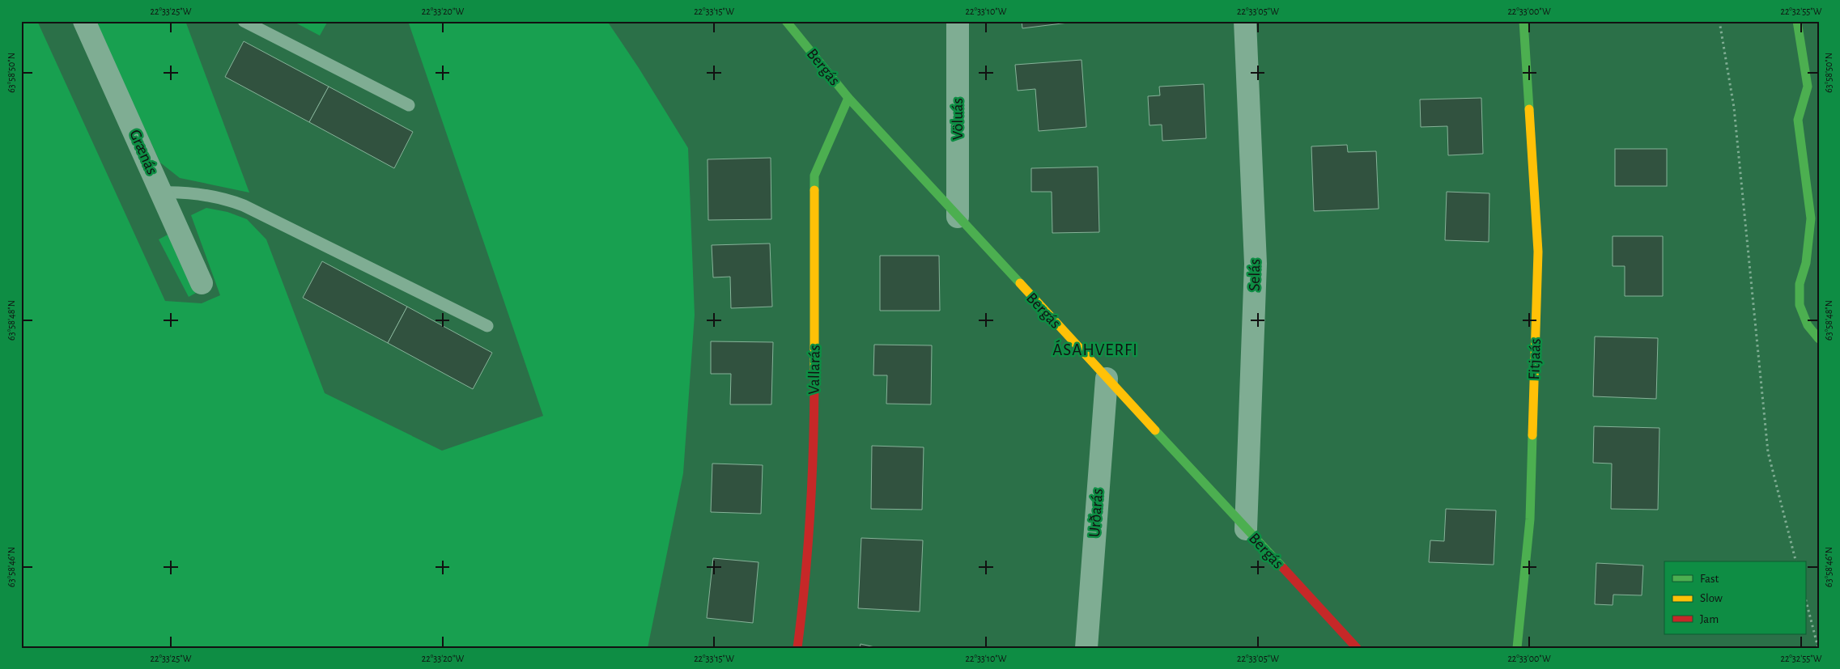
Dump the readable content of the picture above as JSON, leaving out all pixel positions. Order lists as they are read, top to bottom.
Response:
{
  "streets": {
    "street": [
      "Bergás",
      "Völuás",
      "Grænás",
      "Selás",
      "Fitjaás",
      "Vallarás",
      "Urðarás"
    ]
  },
  "crossings": [
    ["Bergás", "Völuás"],
    ["Bergás", "Selás"],
    ["Bergás", "Vallarás"],
    ["Bergás", "Urðarás"]
  ],
  "districts": ["ÁSAHVERFI"],
  "legend": ["Fast", "Slow", "Jam"],
  "coordinates": [
    "22°33'25\"W",
    "22°33'20\"W",
    "22°33'15\"W",
    "22°33'10\"W",
    "22°33'05\"W",
    "22°33'00\"W",
    "22°32'55\"W",
    "63°58'50\"N",
    "63°58'48\"N",
    "63°58'46\"N"
  ]
}
